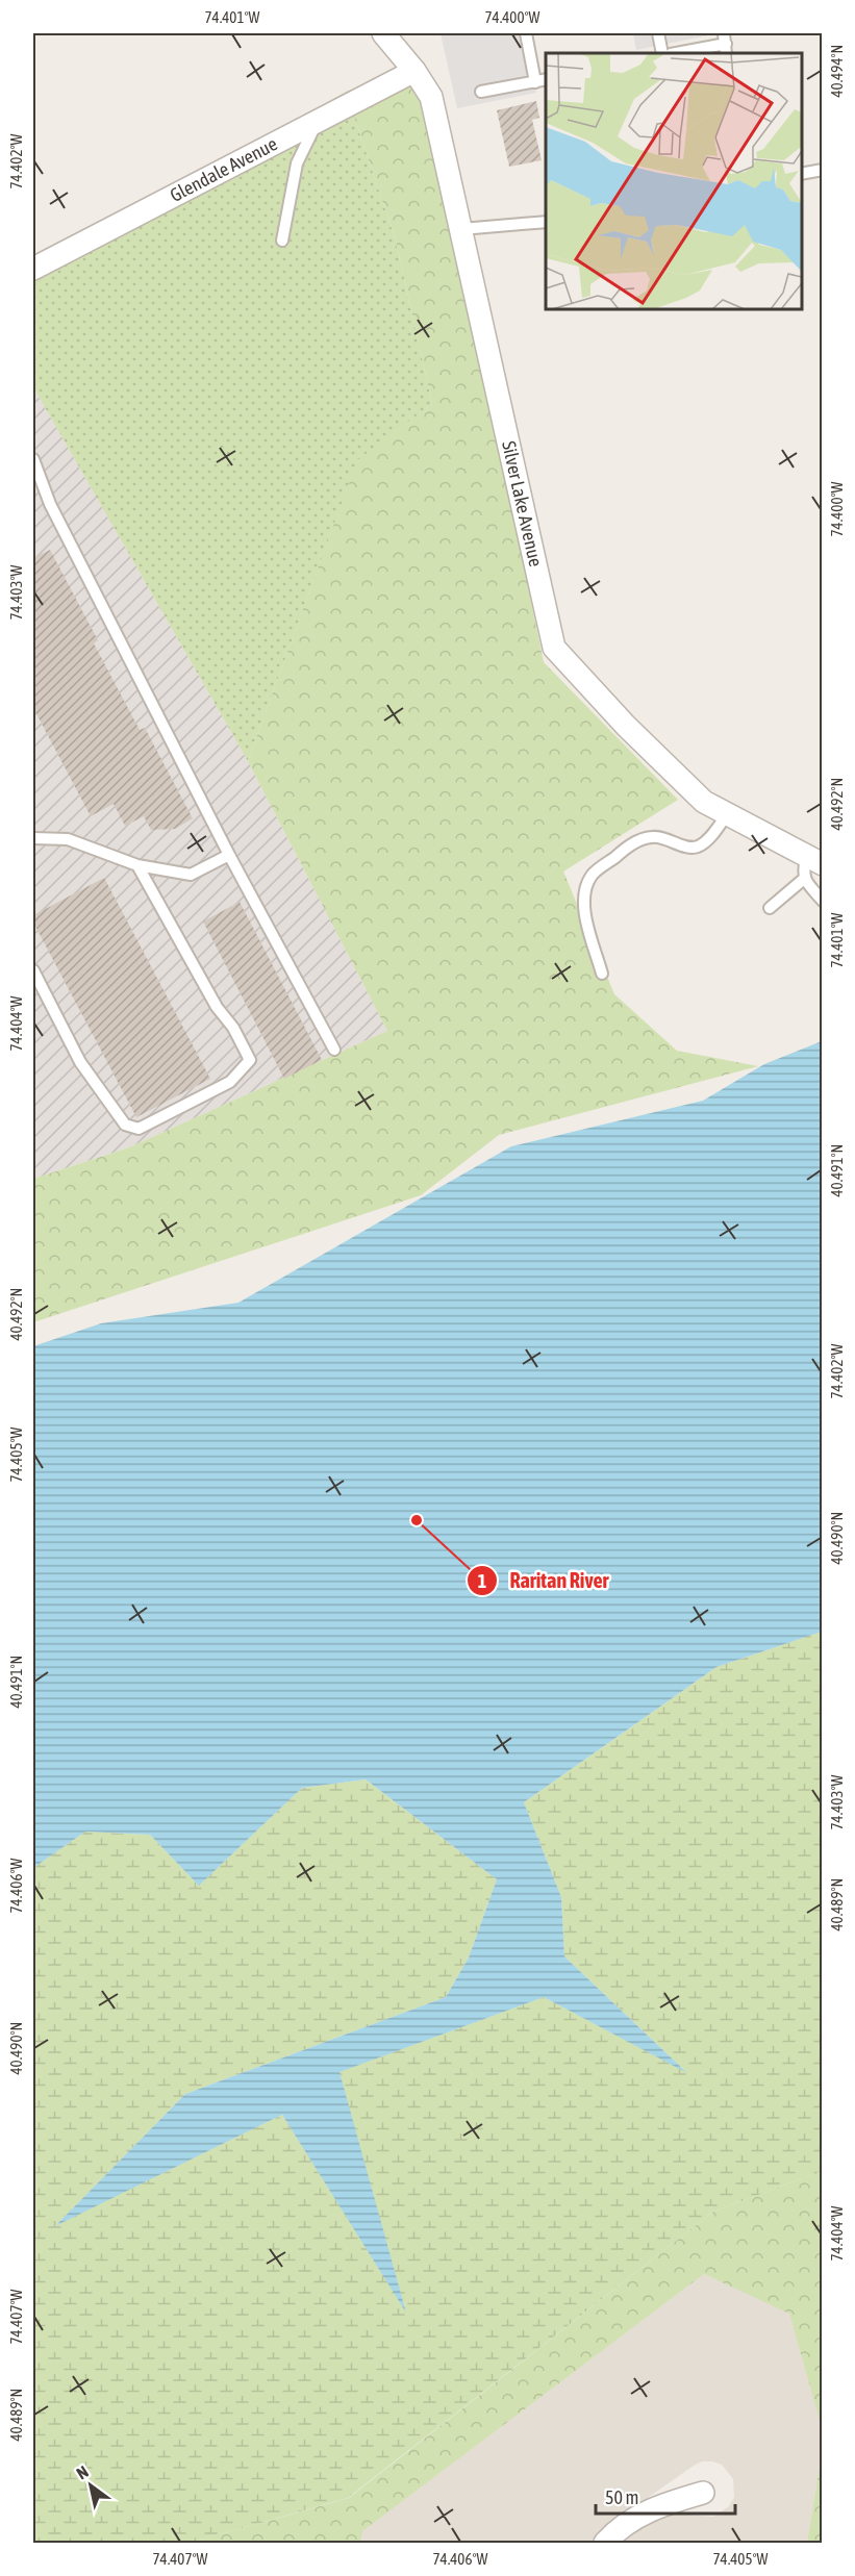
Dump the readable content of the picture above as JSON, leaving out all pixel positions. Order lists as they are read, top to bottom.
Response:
{
  "streets": {
    "street": ["Glendale Avenue", "Silver Lake Avenue"]
  },
  "crossings": [
    ["Glendale Avenue", "Silver Lake Avenue"]
  ],
  "places": ["Raritan River"],
  "scale_bar": "50 m",
  "north": "top left",
  "coordinates": [
    "74.401°W",
    "74.400°W",
    "40.494°N",
    "74.402°W",
    "74.403°W",
    "40.492°N",
    "74.404°W",
    "40.491°N",
    "74.405°W",
    "40.490°N",
    "74.406°W",
    "40.489°N",
    "74.407°W"
  ]
}
